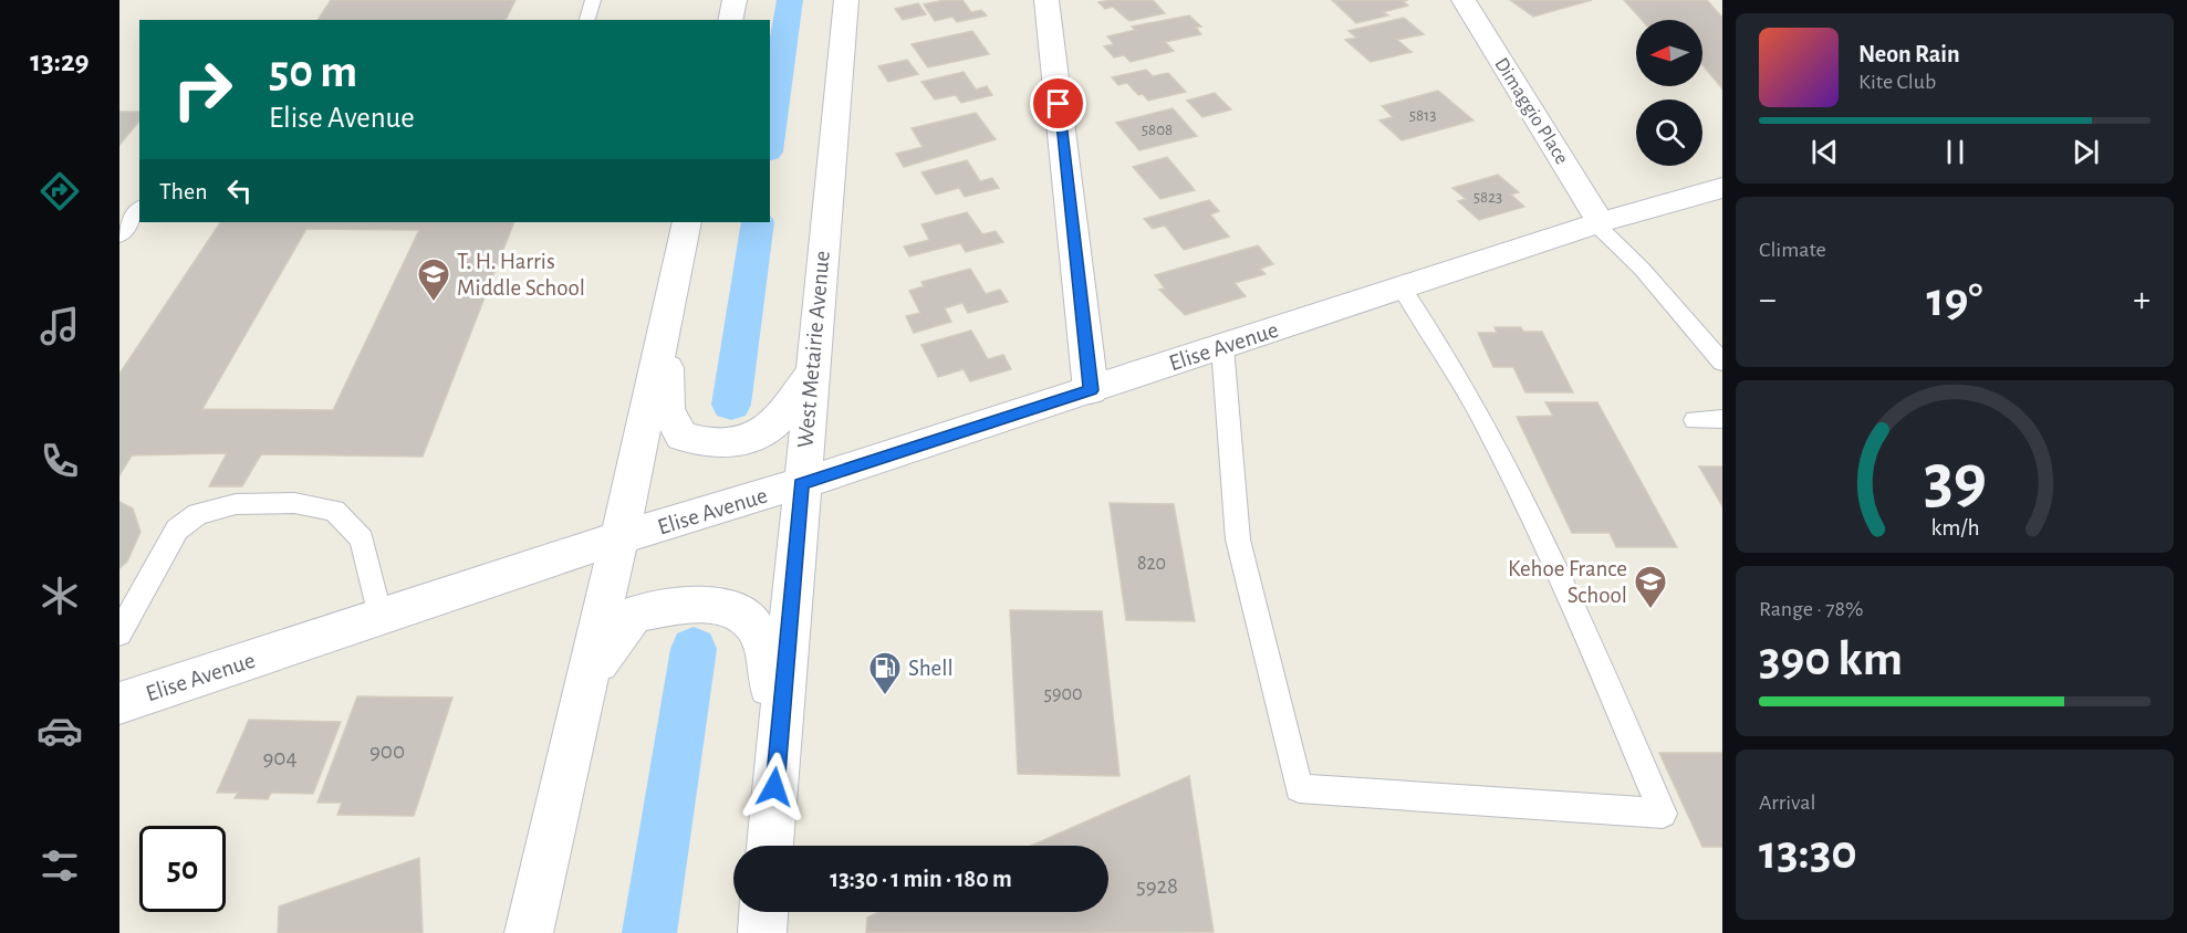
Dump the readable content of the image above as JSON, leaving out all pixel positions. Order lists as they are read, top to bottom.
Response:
{
  "streets": {
    "street": ["Dimaggio Place", "Elise Avenue", "West Metairie Avenue"]
  },
  "crossings": [
    ["Dimaggio Place", "Elise Avenue"],
    ["Elise Avenue", "West Metairie Avenue"]
  ],
  "places": {
    "school or university": ["T. H. Harris Middle School", "Kehoe France School"],
    "fuel station": ["Shell"]
  },
  "house_numbers": [
    "5813",
    "5808",
    "5823",
    "820",
    "5900",
    "900",
    "904",
    "5928"
  ],
  "north": "left",
  "page": {
    "tabs": "13:29",
    "turn": ["50 m", "Elise Avenue"],
    "song": ["Neon Rain", "Kite Club"],
    "then": "Then",
    "tile": [
      "Climate",
      ["Range · 78%", "390 km"],
      ["Arrival", "13:30"]
    ],
    "heat": ["−", "19°", "+"],
    "limit": "50",
    "trip": "13:30 · 1 min · 180 m",
    "gauge": ["39", "km/h"]
  }
}
